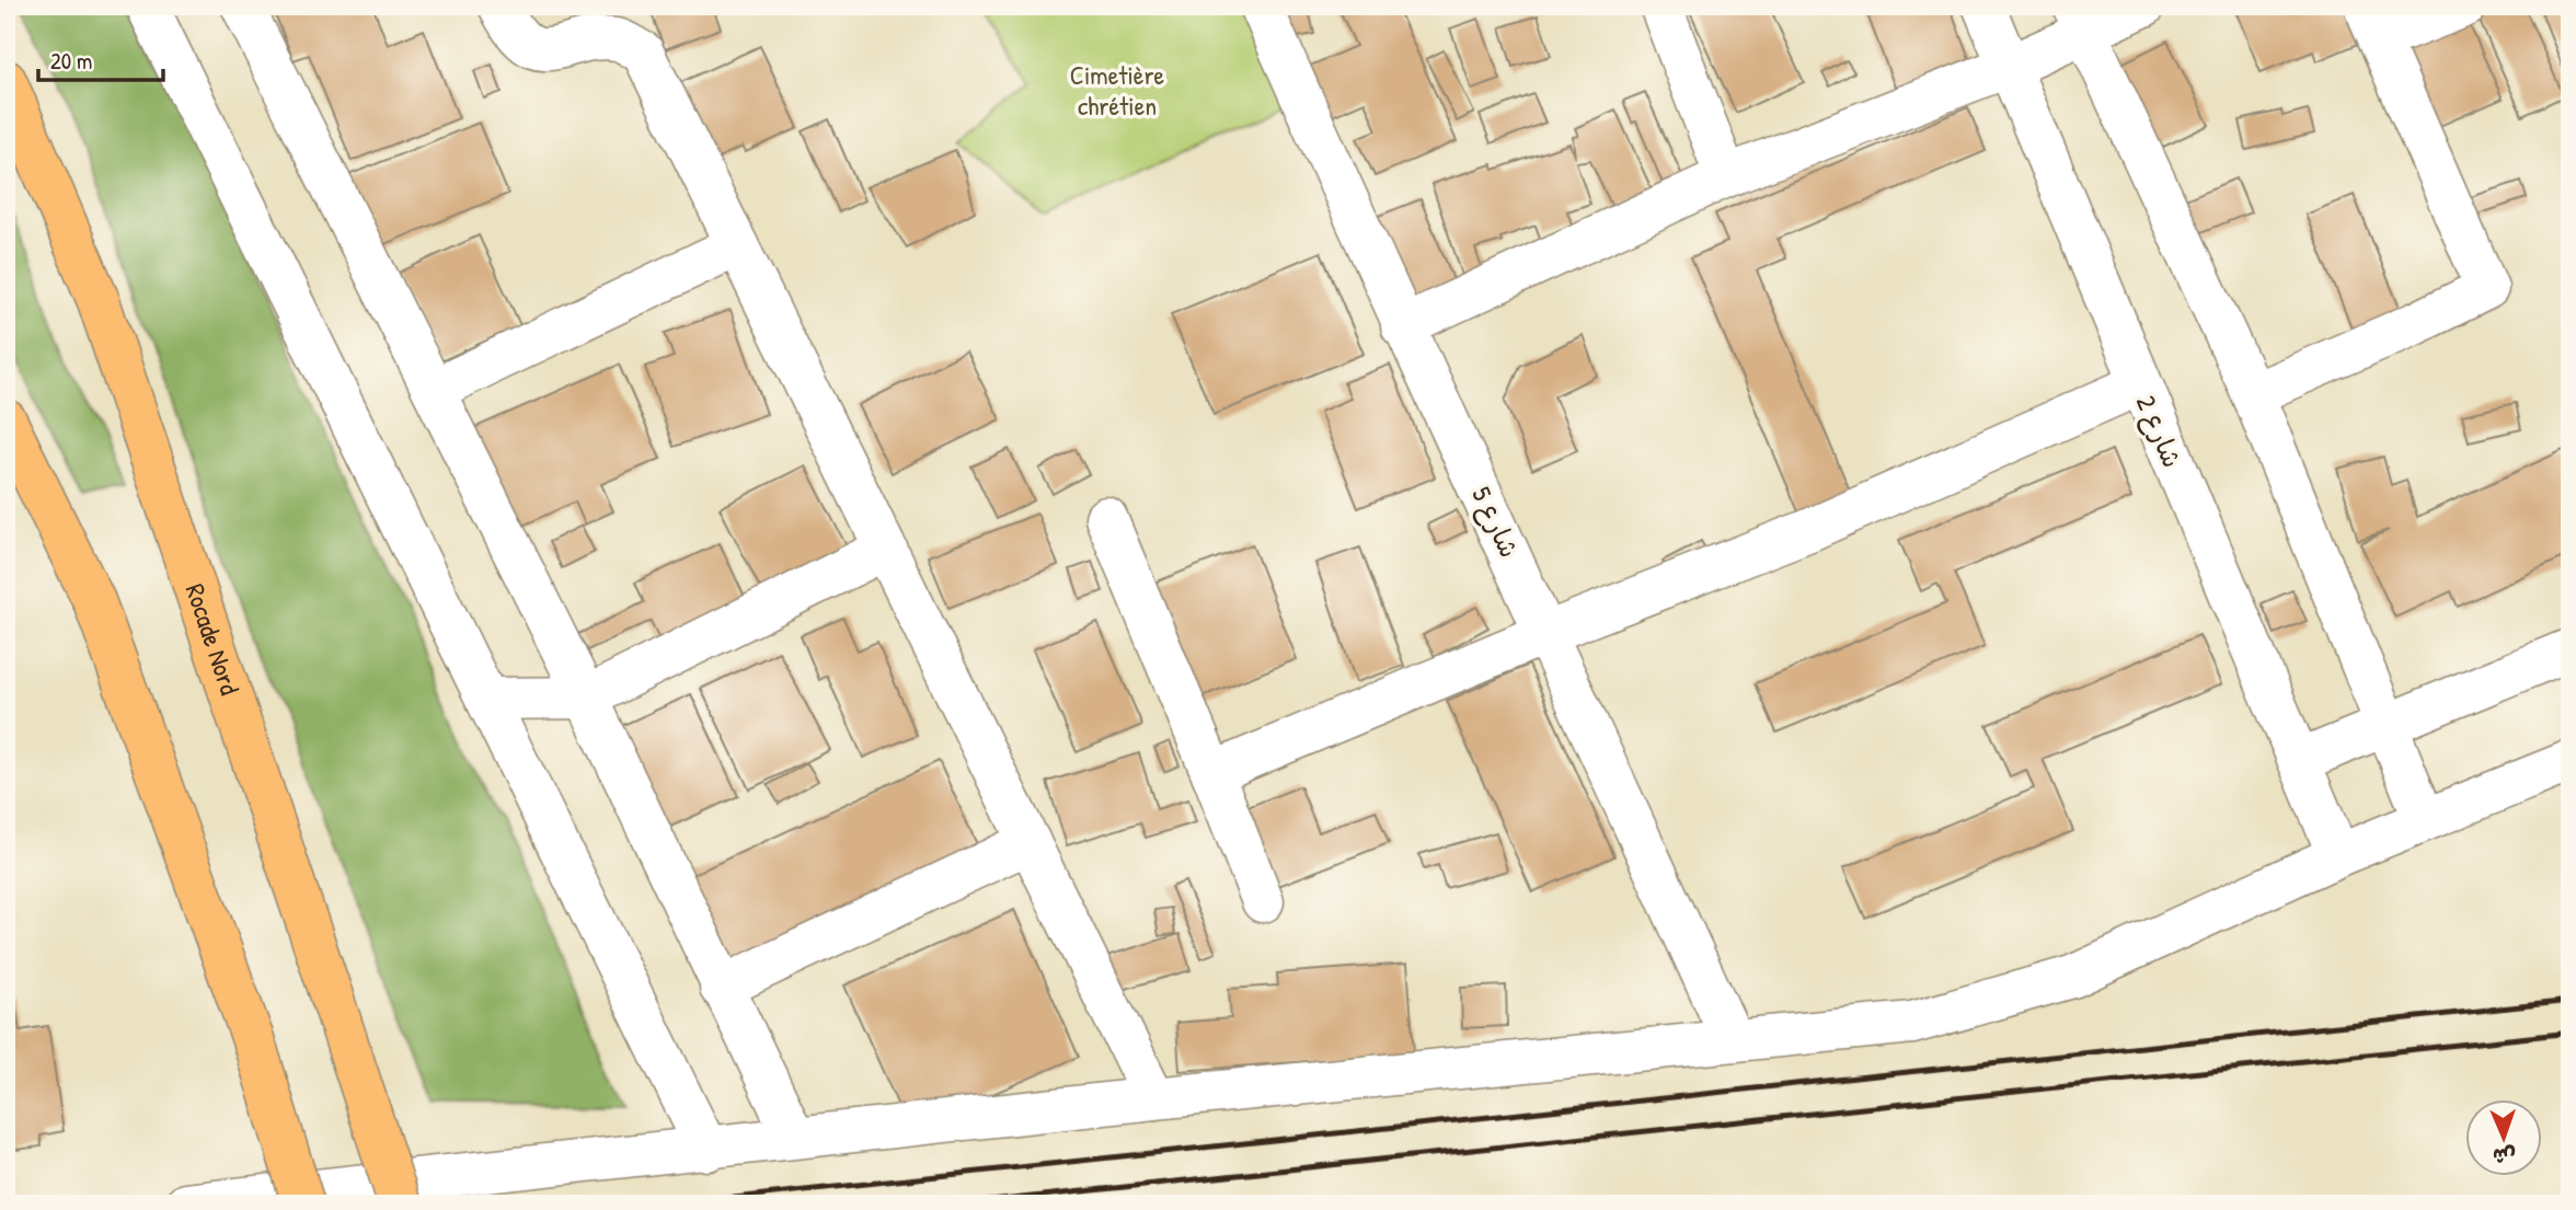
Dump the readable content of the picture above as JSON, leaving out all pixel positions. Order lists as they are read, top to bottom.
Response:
{
  "streets": {
    "highway": ["Rocade Nord"],
    "street": ["شارع 2", "شارع 5"]
  },
  "parks": ["Cimetière chrétien"],
  "scale_bar": "20 m",
  "north": "bottom"
}
